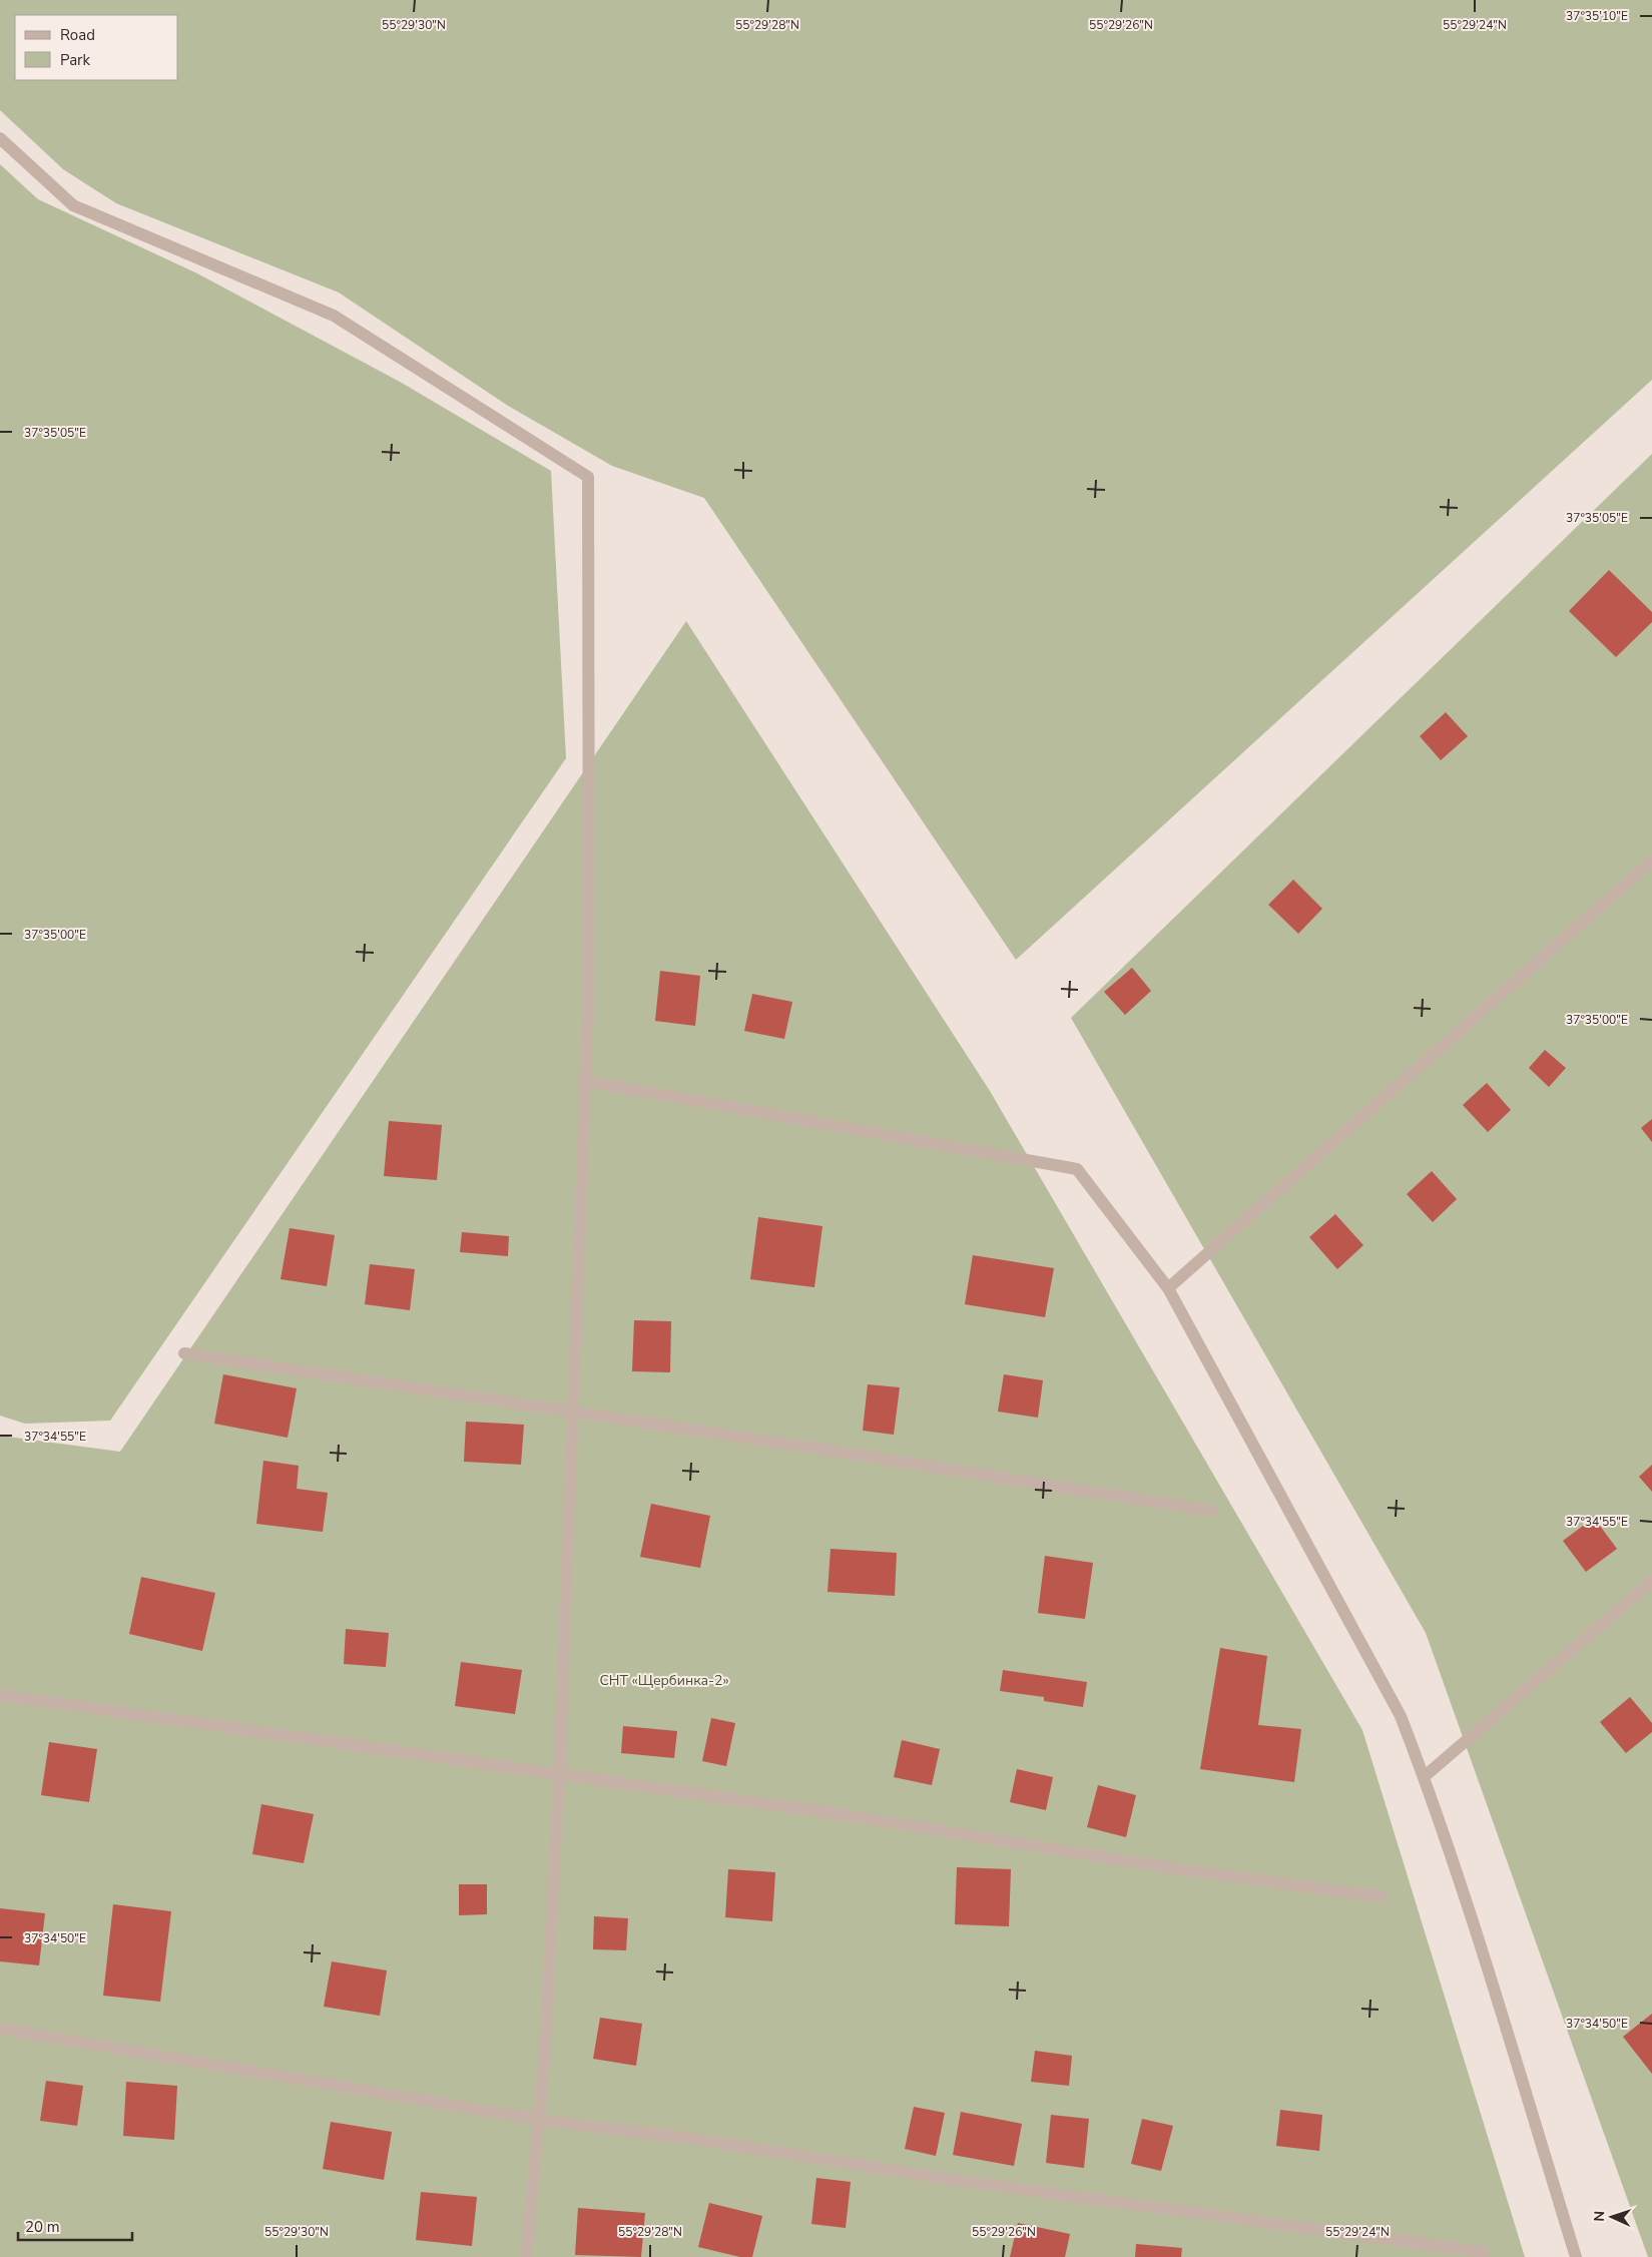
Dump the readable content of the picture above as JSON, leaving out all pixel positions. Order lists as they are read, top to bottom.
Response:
{
  "parks": ["СНТ «Щербинка-2»"],
  "legend": ["Road", "Park"],
  "scale_bar": "20 m",
  "north": "left",
  "coordinates": [
    "37°35'10\"E",
    "55°29'30\"N",
    "55°29'28\"N",
    "55°29'26\"N",
    "55°29'24\"N",
    "37°35'05\"E",
    "37°35'00\"E",
    "37°34'55\"E",
    "37°34'50\"E"
  ]
}
